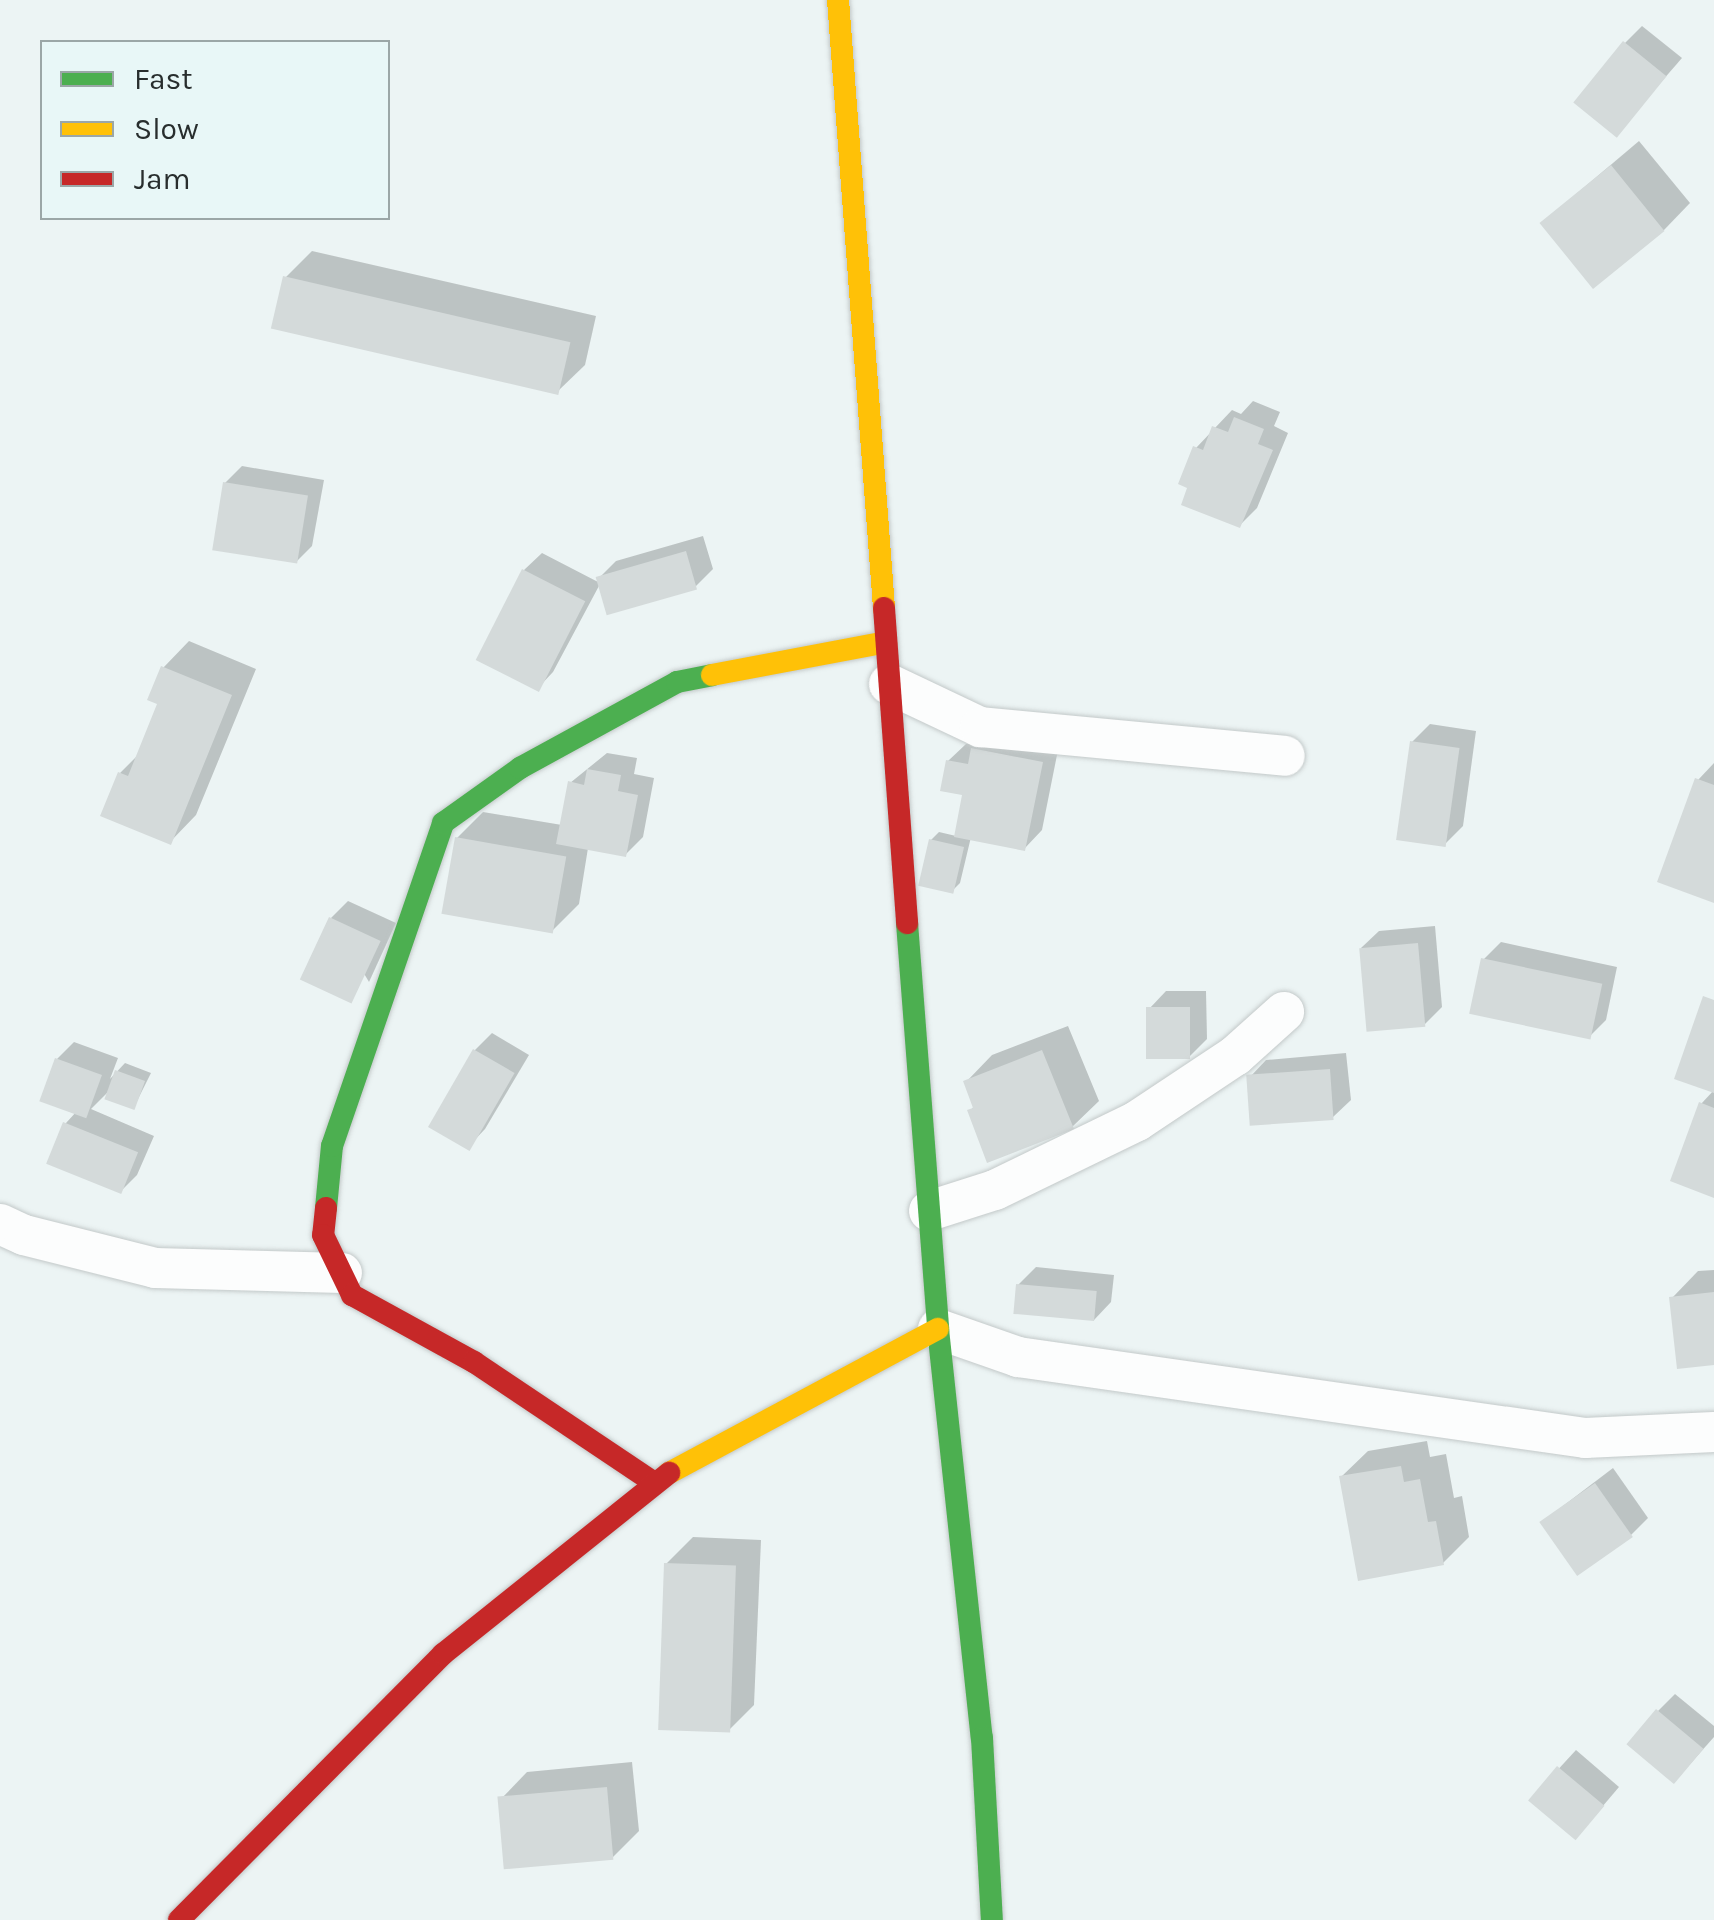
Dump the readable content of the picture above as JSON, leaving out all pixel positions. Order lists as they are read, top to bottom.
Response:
{
  "legend": ["Fast", "Slow", "Jam"]
}
